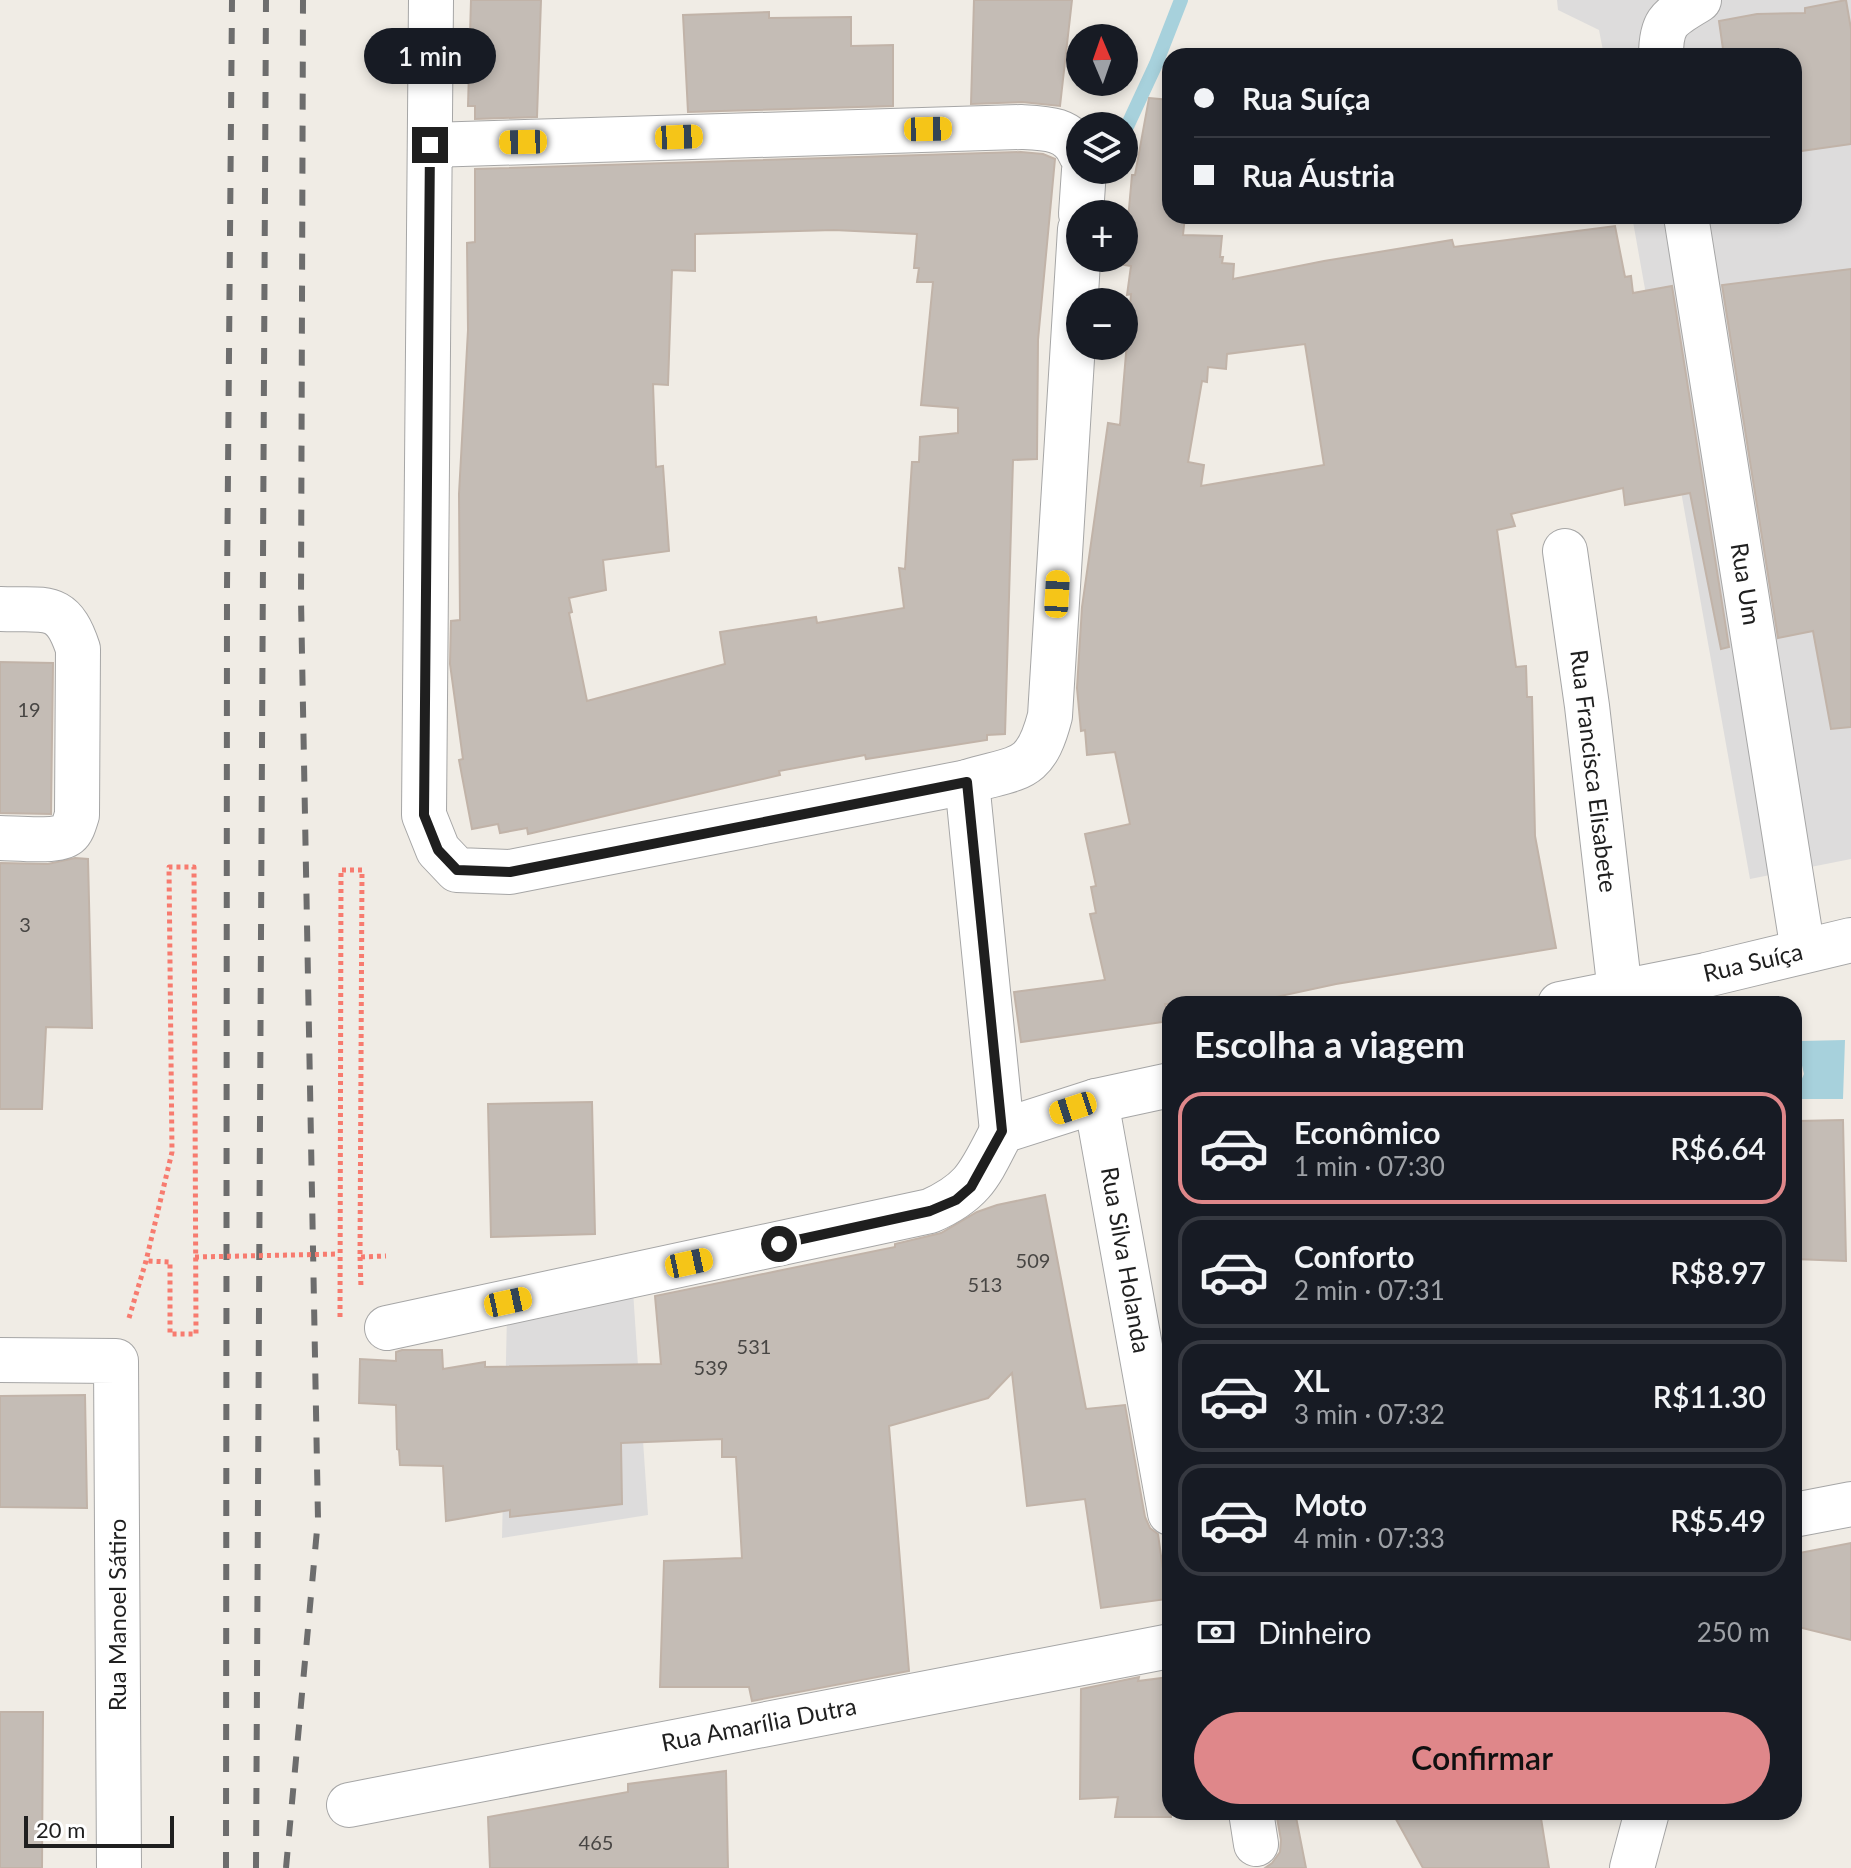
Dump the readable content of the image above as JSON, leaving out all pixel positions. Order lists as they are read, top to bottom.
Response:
{
  "streets": {
    "street": [
      "Rua Um",
      "Rua Francisca Elisabete",
      "Rua Suíça",
      "Rua Silva Holanda",
      "Rua Manoel Sátiro",
      "Rua Amarília Dutra"
    ]
  },
  "crossings": [
    ["Rua Um", "Rua Suíça"],
    ["Rua Francisca Elisabete", "Rua Suíça"]
  ],
  "house_numbers": [
    "19",
    "3",
    "509",
    "513",
    "531",
    "539",
    "465"
  ],
  "scale_bar": "20 m",
  "north": "top",
  "page": {
    "map_buttons": ["+", "−"],
    "bubble": "1 min",
    "banner": ["Rua Suíça", "Rua Áustria"],
    "heading": "Escolha a viagem",
    "list": [
      {
        "name": "Econômico",
        "note": "1 min · 07:30",
        "value": "R$6.64"
      },
      {
        "name": "Conforto",
        "note": "2 min · 07:31",
        "value": "R$8.97"
      },
      {
        "name": "XL",
        "note": "3 min · 07:32",
        "value": "R$11.30"
      },
      {
        "name": "Moto",
        "note": "4 min · 07:33",
        "value": "R$5.49"
      }
    ],
    "pay": ["Dinheiro", "250 m"],
    "buttons": "Confirmar",
    "scale": "20 m"
  }
}
